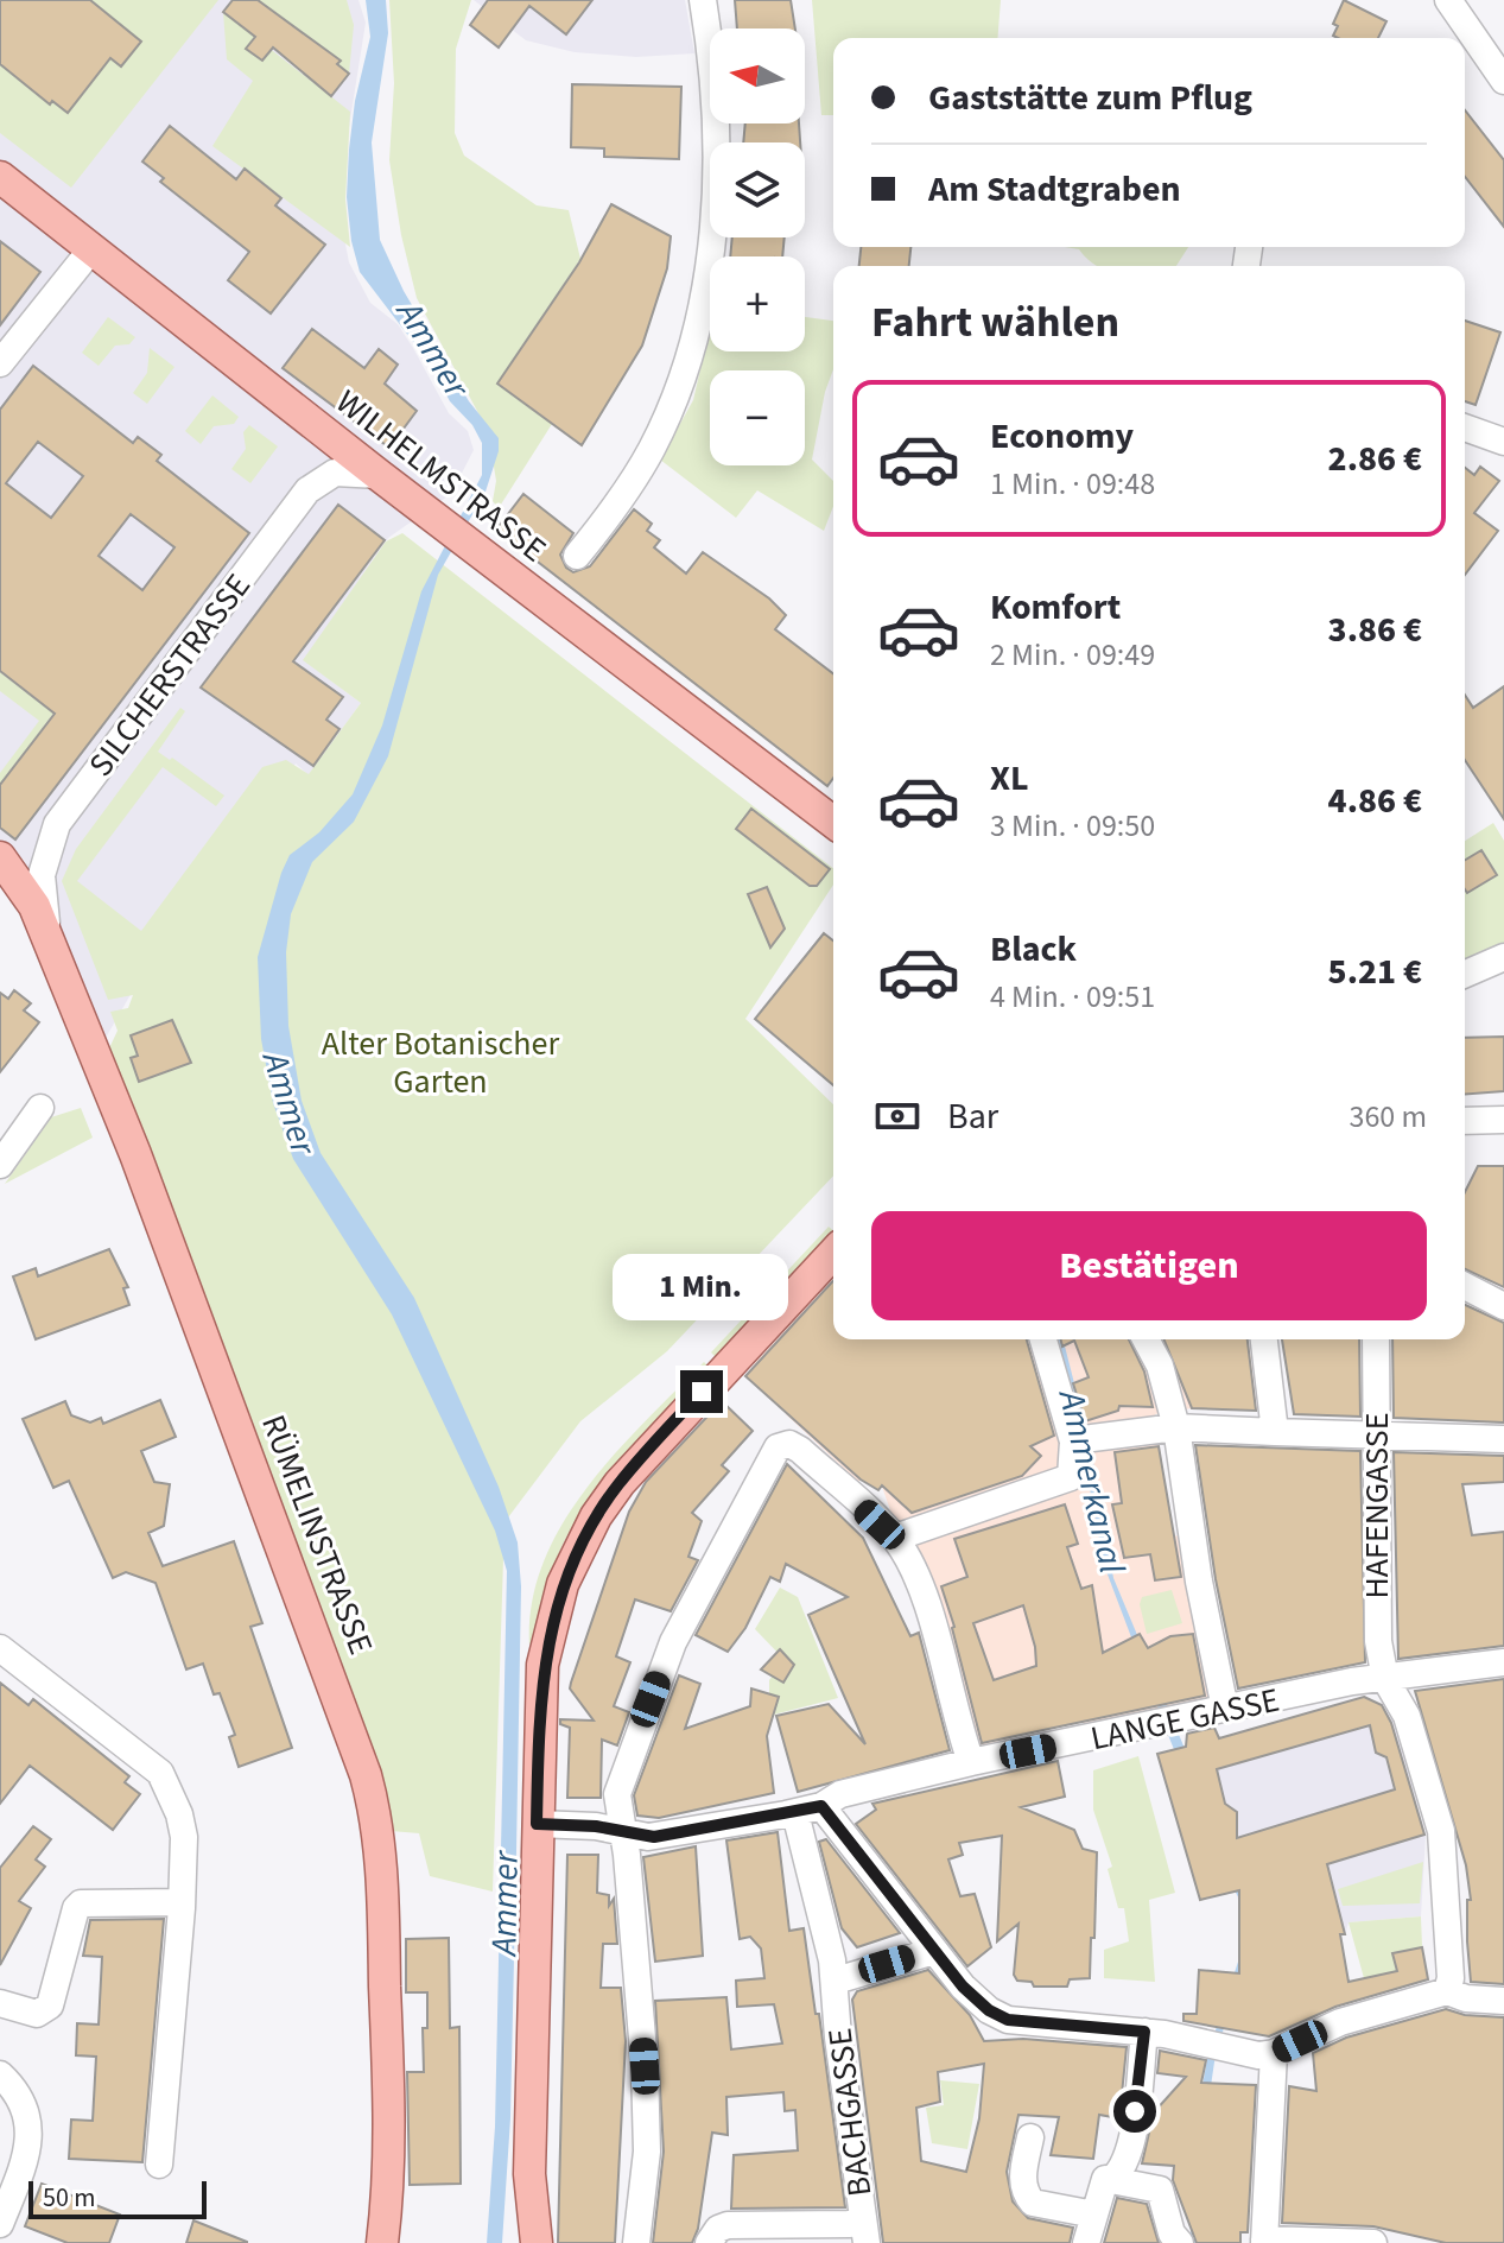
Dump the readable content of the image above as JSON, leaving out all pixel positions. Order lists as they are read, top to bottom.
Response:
{
  "streets": {
    "main road": ["WILHELMSTRASSE", "RÜMELINSTRASSE"],
    "street": [
      "SILCHERSTRASSE",
      "HAFENGASSE",
      "LANGE GASSE",
      "BACHGASSE"
    ]
  },
  "crossings": [
    ["WILHELMSTRASSE", "SILCHERSTRASSE"],
    ["SILCHERSTRASSE", "RÜMELINSTRASSE"],
    ["HAFENGASSE", "LANGE GASSE"],
    ["LANGE GASSE", "BACHGASSE"]
  ],
  "water": ["Ammer", "Ammerkanal"],
  "parks": ["Alter Botanischer Garten"],
  "scale_bar": "50 m",
  "north": "left",
  "page": {
    "map_buttons": ["+", "−"],
    "banner": ["Gaststätte zum Pflug", "Am Stadtgraben"],
    "heading": "Fahrt wählen",
    "list": [
      {
        "name": "Economy",
        "note": "1 Min. · 09:48",
        "value": "2.86 €"
      },
      {
        "name": "Komfort",
        "note": "2 Min. · 09:49",
        "value": "3.86 €"
      },
      {
        "name": "XL",
        "note": "3 Min. · 09:50",
        "value": "4.86 €"
      },
      {
        "name": "Black",
        "note": "4 Min. · 09:51",
        "value": "5.21 €"
      }
    ],
    "pay": ["Bar", "360 m"],
    "buttons": "Bestätigen",
    "bubble": "1 Min.",
    "scale": "50 m"
  }
}
